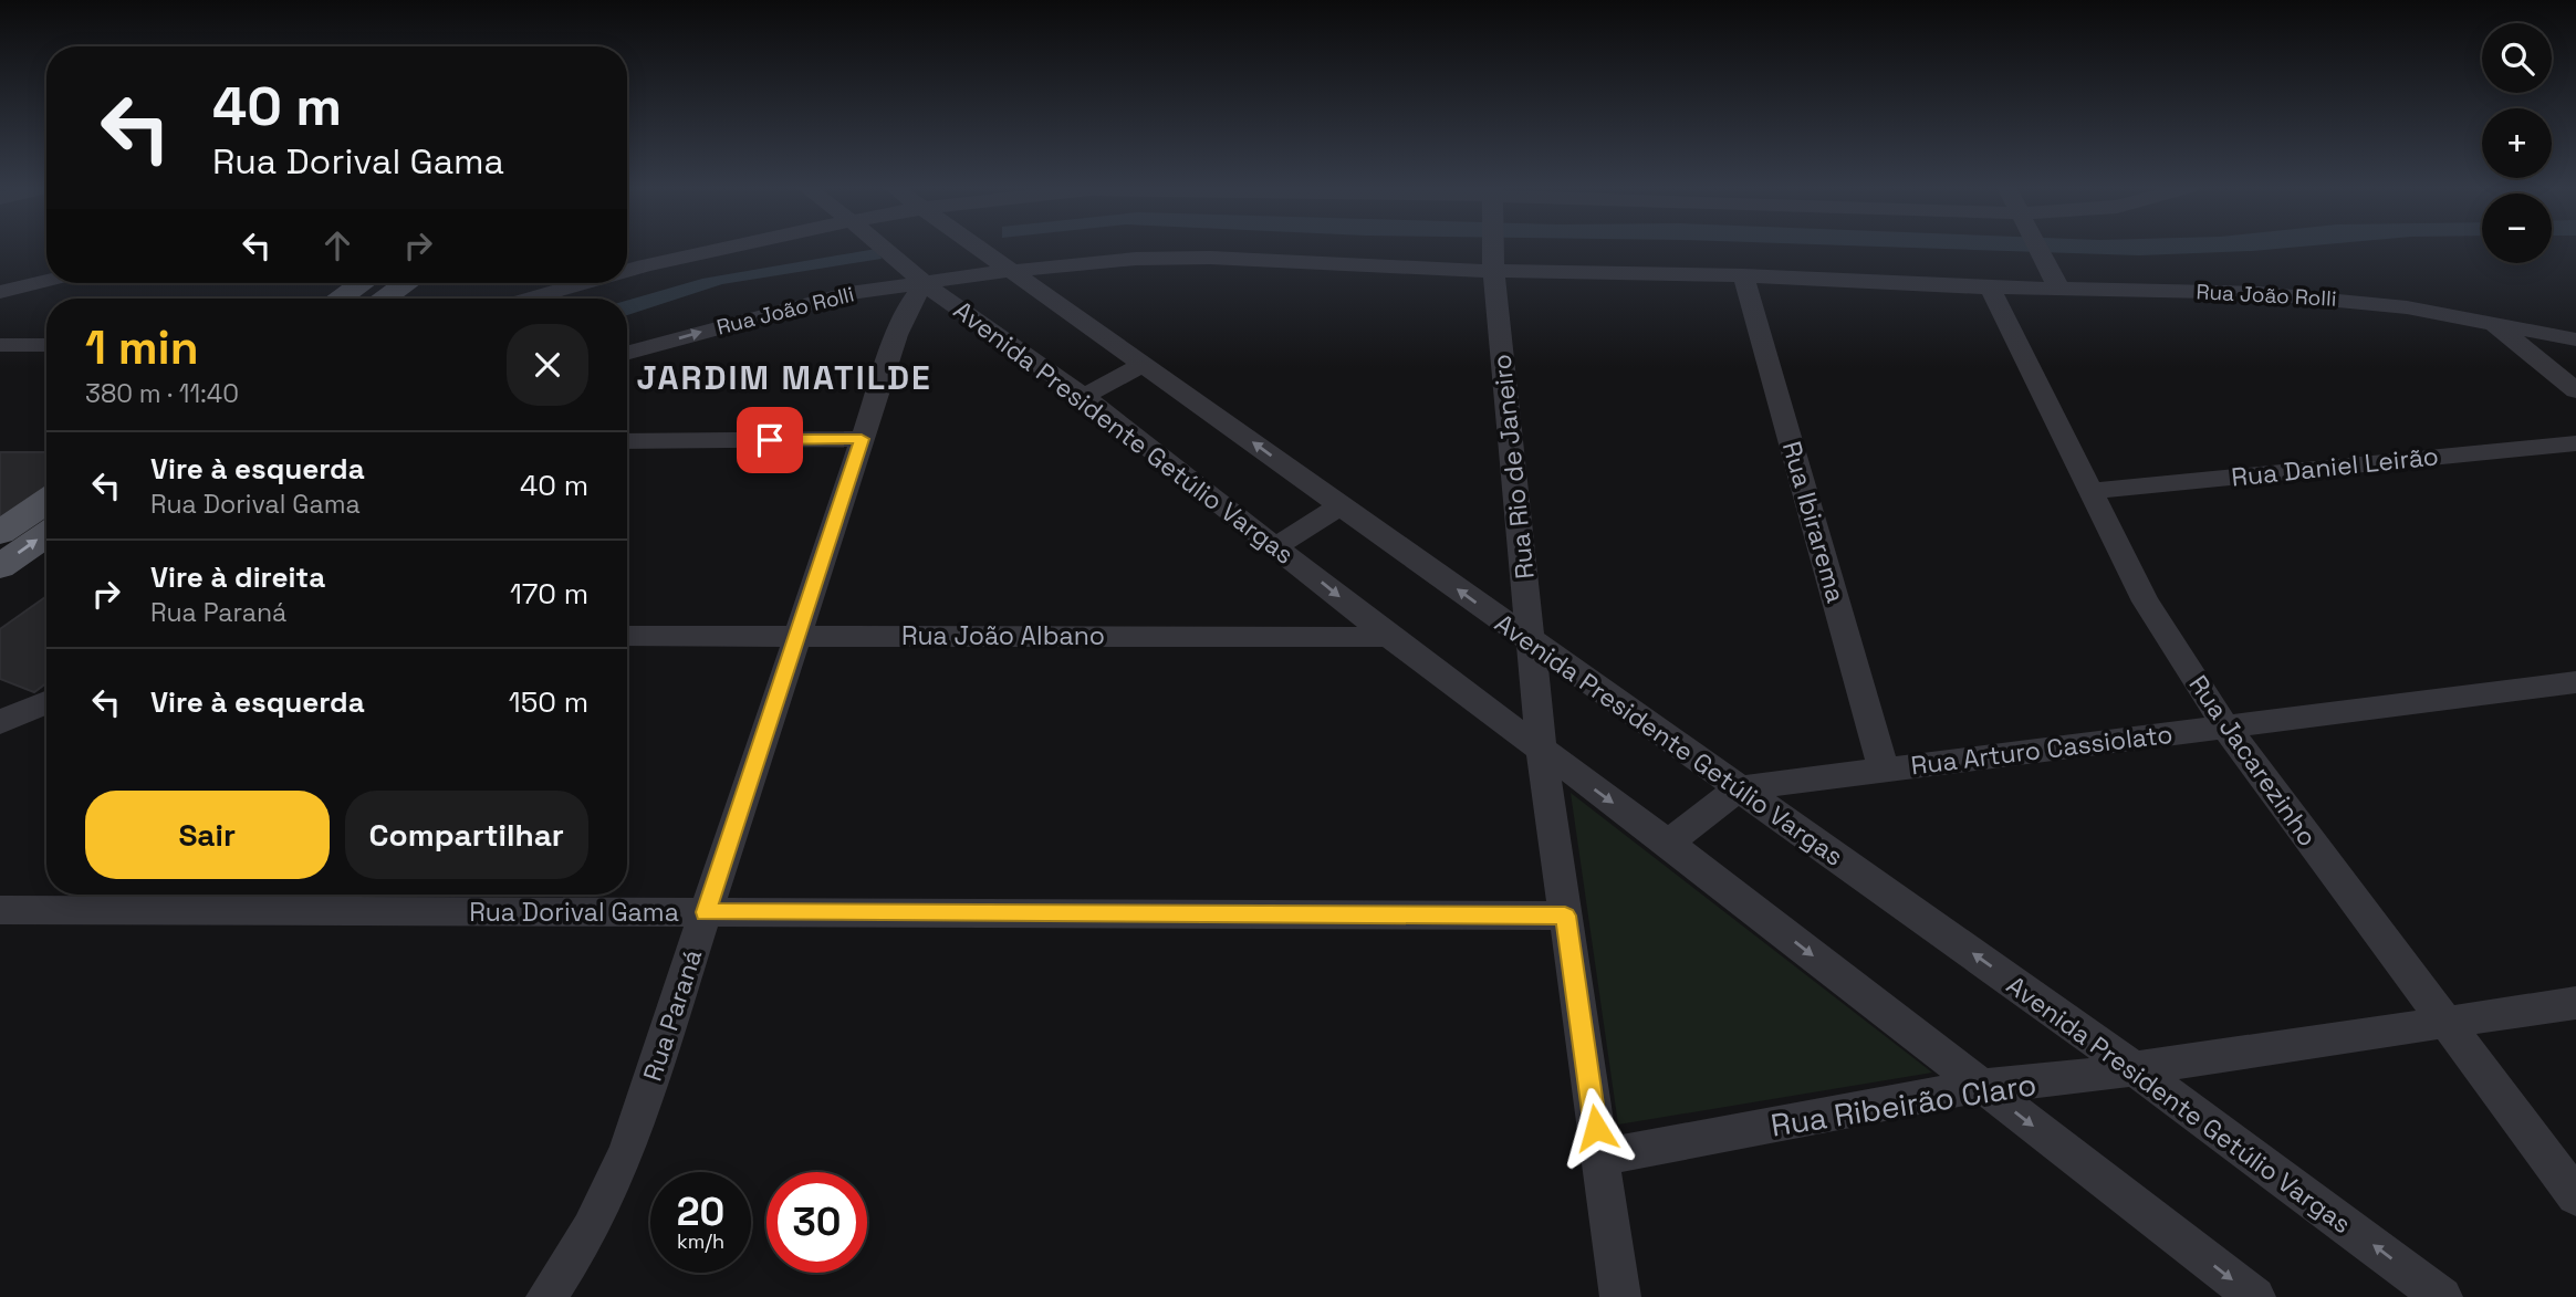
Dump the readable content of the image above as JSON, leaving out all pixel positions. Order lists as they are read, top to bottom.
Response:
{
  "streets": {
    "street": [
      "Rua João Rolli",
      "Avenida Presidente Getúlio Vargas",
      "Rua Rio de Janeiro",
      "Rua Daniel Leirão",
      "Rua Ibirarema",
      "Rua João Albano",
      "Rua Arturo Cassiolato",
      "Rua Jacarezinho",
      "Rua Dorival Gama",
      "Rua Paraná",
      "Rua Ribeirão Claro"
    ]
  },
  "crossings": [
    ["Rua João Rolli", "Avenida Presidente Getúlio Vargas"],
    ["Rua João Rolli", "Rua Rio de Janeiro"],
    ["Rua João Rolli", "Rua Ibirarema"],
    ["Rua João Rolli", "Rua Jacarezinho"],
    ["Rua João Rolli", "Rua Paraná"],
    ["Avenida Presidente Getúlio Vargas", "Rua Rio de Janeiro"],
    ["Avenida Presidente Getúlio Vargas", "Rua João Albano"],
    ["Avenida Presidente Getúlio Vargas", "Rua Arturo Cassiolato"],
    ["Avenida Presidente Getúlio Vargas", "Rua Paraná"],
    ["Avenida Presidente Getúlio Vargas", "Rua Ribeirão Claro"],
    ["Rua Rio de Janeiro", "Rua Dorival Gama"],
    ["Rua Rio de Janeiro", "Rua Ribeirão Claro"],
    ["Rua Daniel Leirão", "Rua Jacarezinho"],
    ["Rua Ibirarema", "Rua Arturo Cassiolato"],
    ["Rua João Albano", "Rua Paraná"],
    ["Rua Arturo Cassiolato", "Rua Jacarezinho"],
    ["Rua Jacarezinho", "Rua Ribeirão Claro"],
    ["Rua Dorival Gama", "Rua Paraná"]
  ],
  "districts": ["JARDIM MATILDE"],
  "page": {
    "map_buttons": ["+", "−"],
    "turn": ["40 m", "Rua Dorival Gama"],
    "heading": ["1 min", "380 m · 11:40"],
    "list": [
      {
        "name": "Vire à esquerda",
        "note": "Rua Dorival Gama",
        "value": "40 m"
      },
      {
        "name": "Vire à direita",
        "note": "Rua Paraná",
        "value": "170 m"
      },
      {
        "name": "Vire à esquerda",
        "value": "150 m"
      }
    ],
    "buttons": ["Sair", "Compartilhar"],
    "speed": "20 km/h",
    "limit": "30"
  }
}
